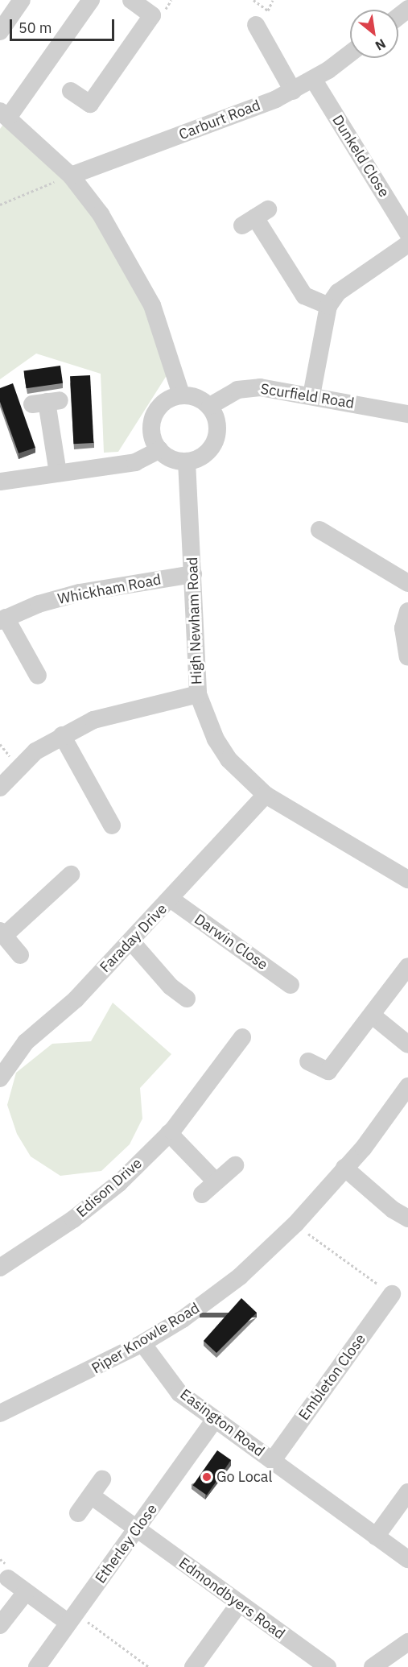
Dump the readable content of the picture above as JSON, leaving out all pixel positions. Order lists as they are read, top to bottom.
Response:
{
  "streets": {
    "street": [
      "Carburt Road",
      "Dunkeld Close",
      "Scurfield Road",
      "Whickham Road",
      "High Newham Road",
      "Faraday Drive",
      "Darwin Close",
      "Edison Drive",
      "Piper Knowle Road",
      "Embleton Close",
      "Easington Road",
      "Etherley Close",
      "Edmondbyers Road"
    ]
  },
  "crossings": [
    ["Carburt Road", "Dunkeld Close"],
    ["Scurfield Road", "High Newham Road"],
    ["Whickham Road", "High Newham Road"],
    ["High Newham Road", "Faraday Drive"],
    ["Faraday Drive", "Darwin Close"],
    ["Piper Knowle Road", "Easington Road"],
    ["Embleton Close", "Easington Road"],
    ["Easington Road", "Etherley Close"],
    ["Etherley Close", "Edmondbyers Road"]
  ],
  "places": ["Go Local"],
  "scale_bar": "50 m",
  "north": "bottom right"
}
